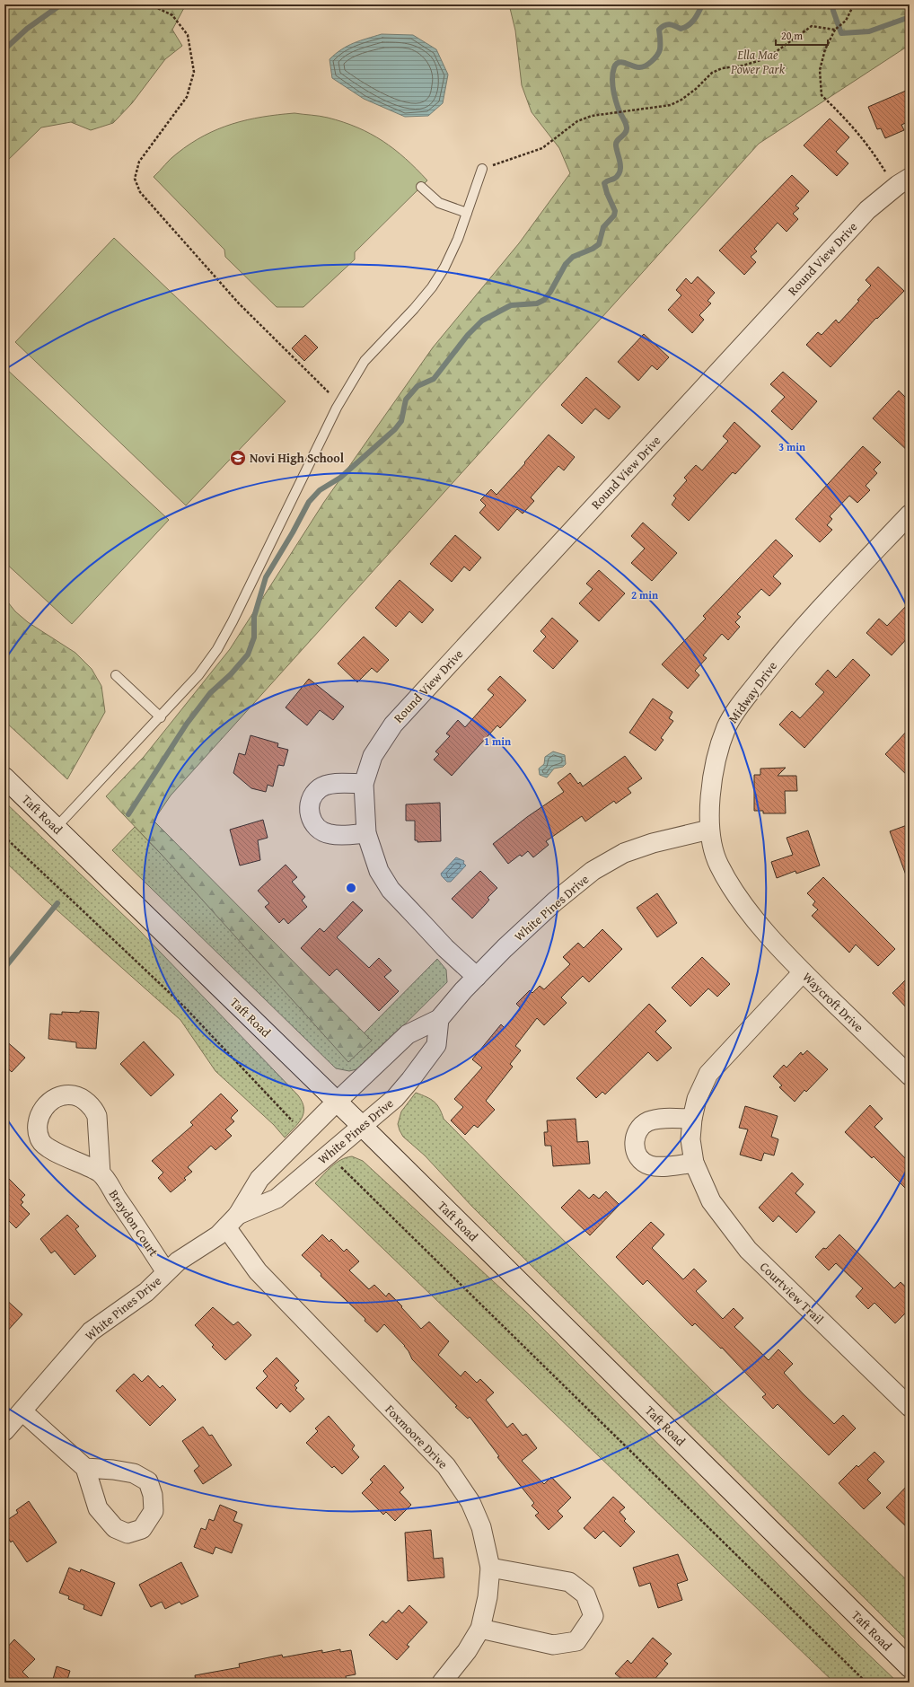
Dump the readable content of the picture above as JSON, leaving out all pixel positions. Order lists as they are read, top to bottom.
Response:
{
  "streets": {
    "street": [
      "Round View Drive",
      "Midway Drive",
      "Taft Road",
      "White Pines Drive",
      "Waycroft Drive",
      "Braydon Court",
      "Courtview Trail",
      "Foxmoore Drive"
    ]
  },
  "crossings": [
    ["Round View Drive", "White Pines Drive"],
    ["Midway Drive", "White Pines Drive"],
    ["Midway Drive", "Waycroft Drive"],
    ["Taft Road", "White Pines Drive"],
    ["White Pines Drive", "Braydon Court"],
    ["White Pines Drive", "Foxmoore Drive"],
    ["Waycroft Drive", "Courtview Trail"]
  ],
  "parks": ["Ella Mae Power Park"],
  "places": {
    "school or university": ["Novi High School"]
  },
  "scale_bar": "20 m",
  "rings": ["3 min", "2 min", "1 min"]
}
